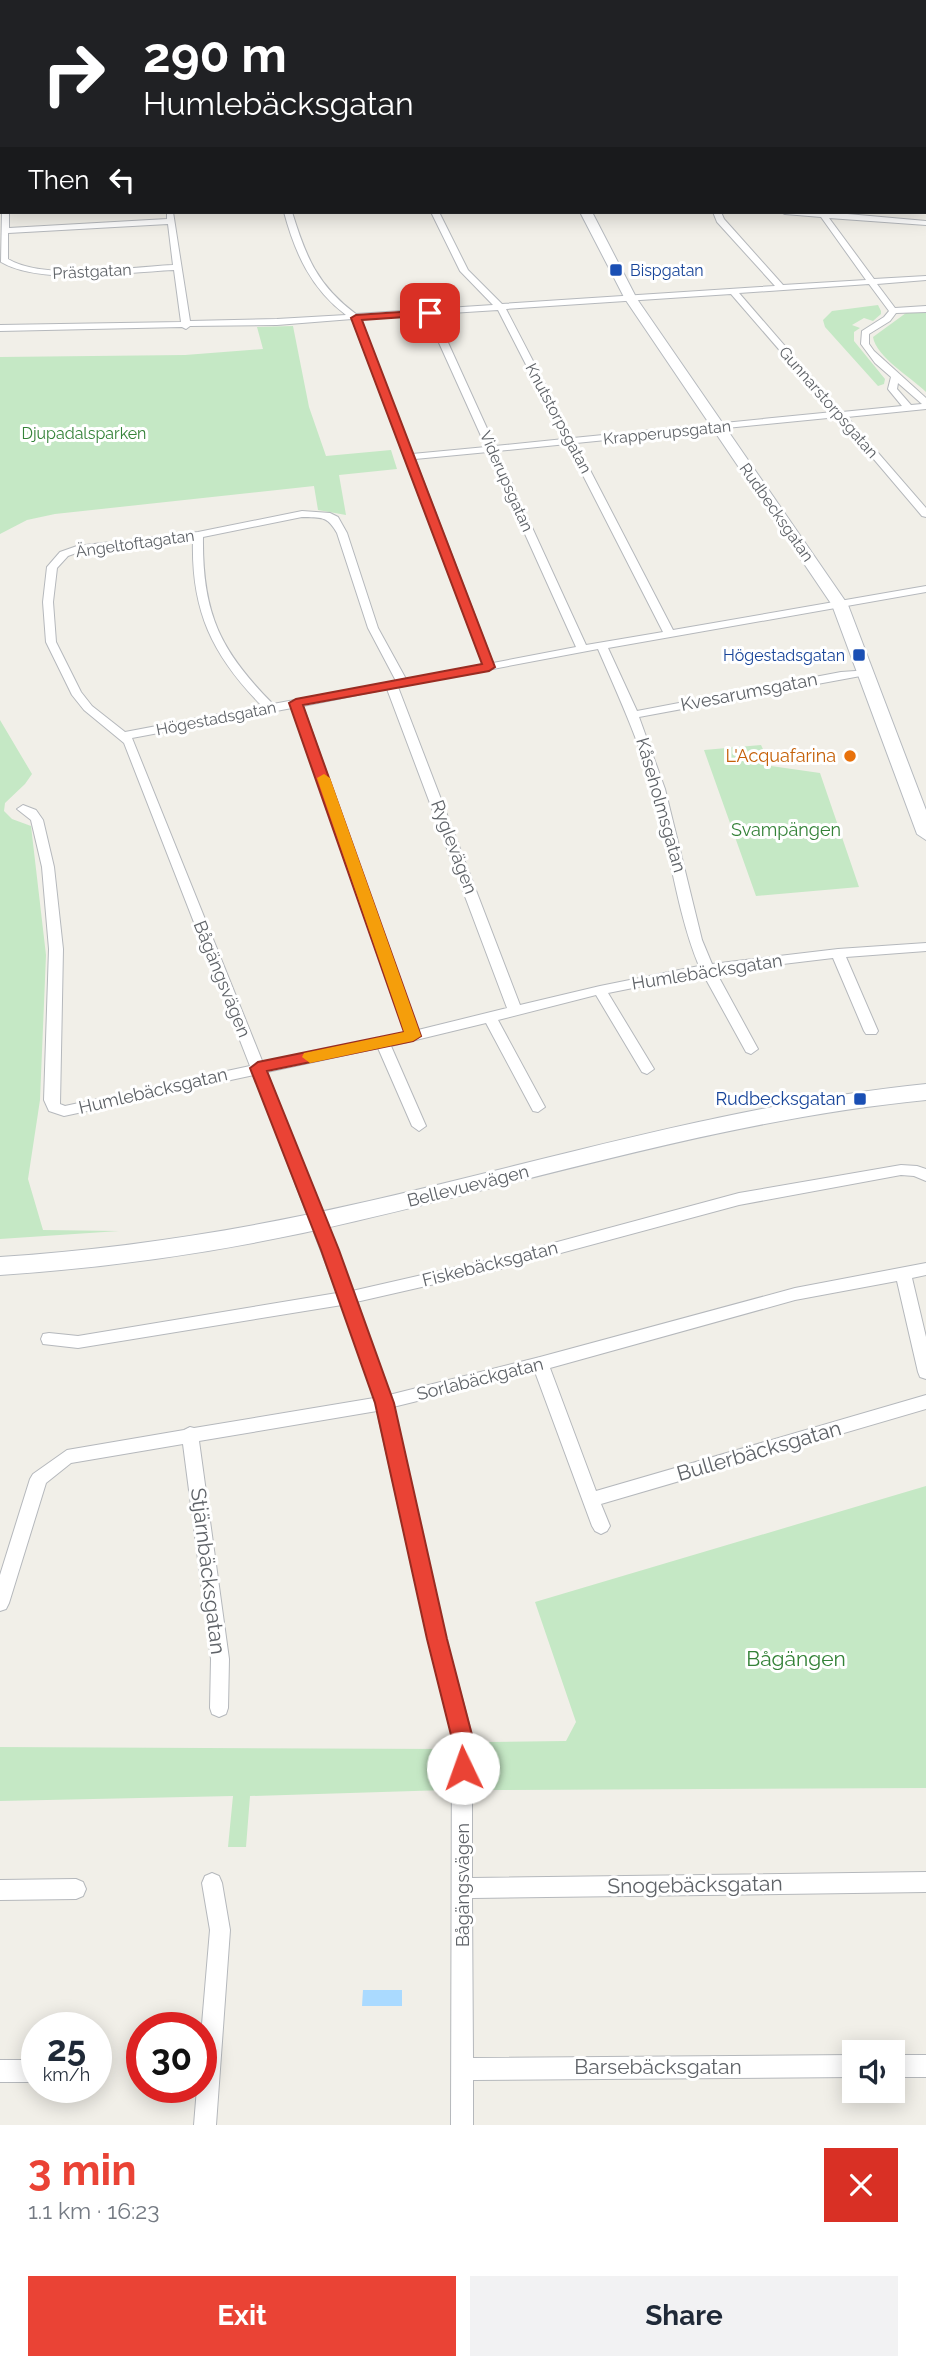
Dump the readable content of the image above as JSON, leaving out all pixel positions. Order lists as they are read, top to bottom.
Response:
{
  "streets": {
    "street": [
      "Prästgatan",
      "Gunnarstorpsgatan",
      "Knutstorpsgatan",
      "Krapperupsgatan",
      "Viderupsgatan",
      "Rudbecksgatan",
      "Ängeltoftagatan",
      "Kvesarumsgatan",
      "Högestadsgatan",
      "Kåseholmsgatan",
      "Ryglevägen",
      "Humlebäcksgatan",
      "Bågängsvägen",
      "Bellevuevägen",
      "Fiskebäcksgatan",
      "Sorlabäckgatan",
      "Bullerbäcksgatan",
      "Stjärnbäcksgatan",
      "Snogebäcksgatan",
      "Barsebäcksgatan"
    ]
  },
  "crossings": [
    ["Gunnarstorpsgatan", "Krapperupsgatan"],
    ["Knutstorpsgatan", "Krapperupsgatan"],
    ["Knutstorpsgatan", "Högestadsgatan"],
    ["Krapperupsgatan", "Viderupsgatan"],
    ["Krapperupsgatan", "Rudbecksgatan"],
    ["Viderupsgatan", "Högestadsgatan"],
    ["Rudbecksgatan", "Kvesarumsgatan"],
    ["Rudbecksgatan", "Högestadsgatan"],
    ["Ängeltoftagatan", "Högestadsgatan"],
    ["Ängeltoftagatan", "Ryglevägen"],
    ["Ängeltoftagatan", "Bågängsvägen"],
    ["Kvesarumsgatan", "Kåseholmsgatan"],
    ["Högestadsgatan", "Kåseholmsgatan"],
    ["Högestadsgatan", "Ryglevägen"],
    ["Högestadsgatan", "Bågängsvägen"],
    ["Kåseholmsgatan", "Humlebäcksgatan"],
    ["Ryglevägen", "Humlebäcksgatan"],
    ["Humlebäcksgatan", "Bågängsvägen"],
    ["Bågängsvägen", "Bellevuevägen"],
    ["Bågängsvägen", "Fiskebäcksgatan"],
    ["Bågängsvägen", "Sorlabäckgatan"],
    ["Bågängsvägen", "Snogebäcksgatan"],
    ["Bågängsvägen", "Barsebäcksgatan"],
    ["Sorlabäckgatan", "Stjärnbäcksgatan"]
  ],
  "parks": ["Djupadalsparken", "Svampängen", "Bågängen"],
  "places": {
    "transit": ["Bispgatan", "Högestadsgatan", "Rudbecksgatan"],
    "other": ["L'Acquafarina"]
  },
  "page": {
    "turn": ["290 m", "Humlebäcksgatan"],
    "then": "Then",
    "speed": "25 km/h",
    "limit": "30",
    "heading": ["3 min", "1.1 km · 16:23"],
    "buttons": ["Exit", "Share"]
  }
}
